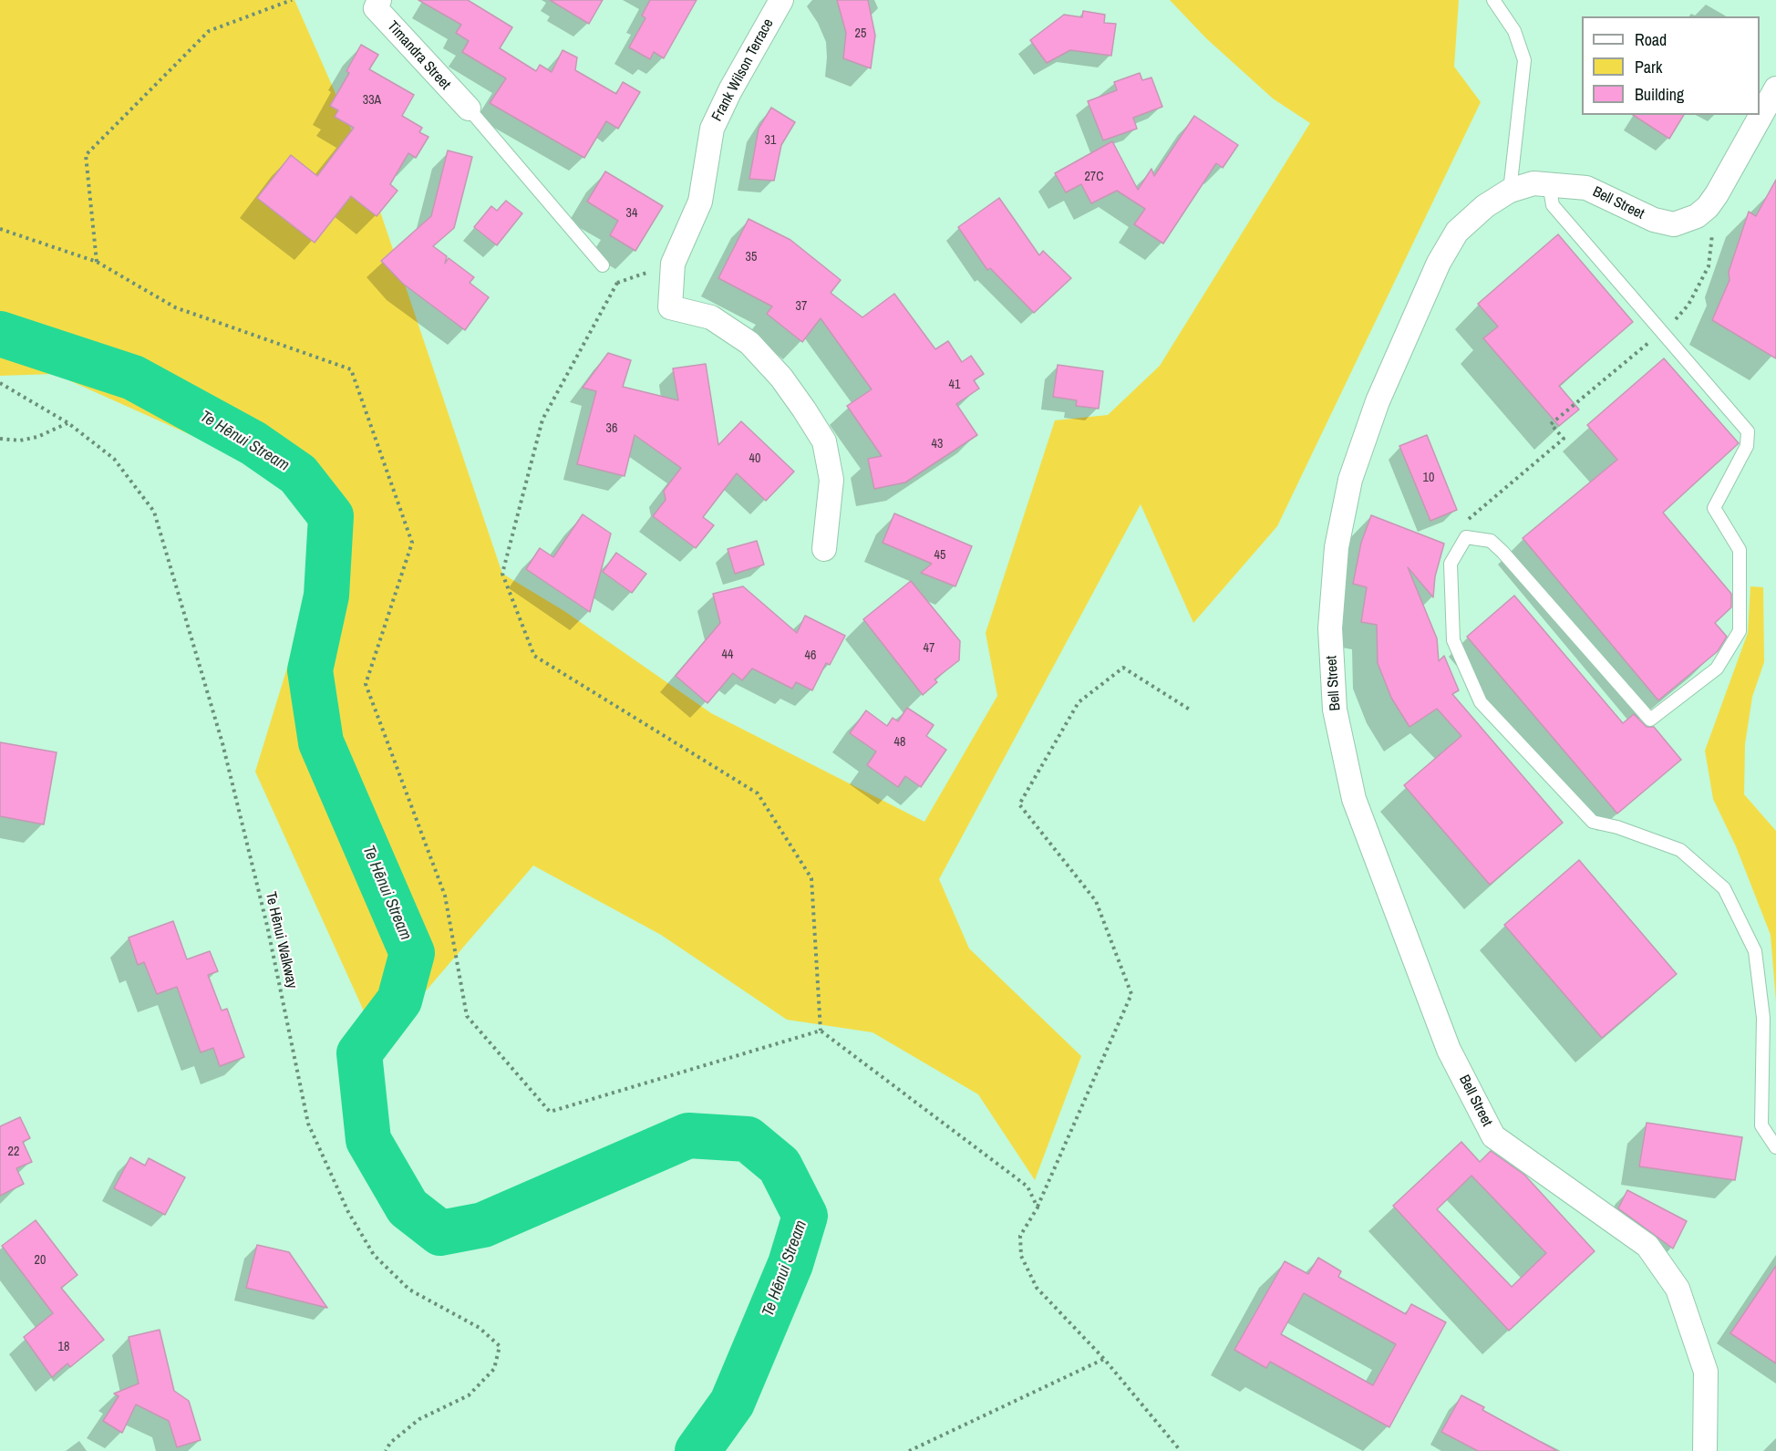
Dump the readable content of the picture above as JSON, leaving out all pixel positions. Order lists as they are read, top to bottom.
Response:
{
  "streets": {
    "street": ["Timandra Street", "Frank Wilson Terrace", "Bell Street"],
    "path": ["Te Hēnui Walkway"]
  },
  "water": ["Te Hēnui Stream"],
  "house_numbers": [
    "25",
    "33A",
    "31",
    "27C",
    "34",
    "35",
    "37",
    "41",
    "36",
    "43",
    "40",
    "10",
    "45",
    "47",
    "44",
    "46",
    "48",
    "22",
    "20",
    "18"
  ],
  "legend": ["Road", "Park", "Building"]
}
